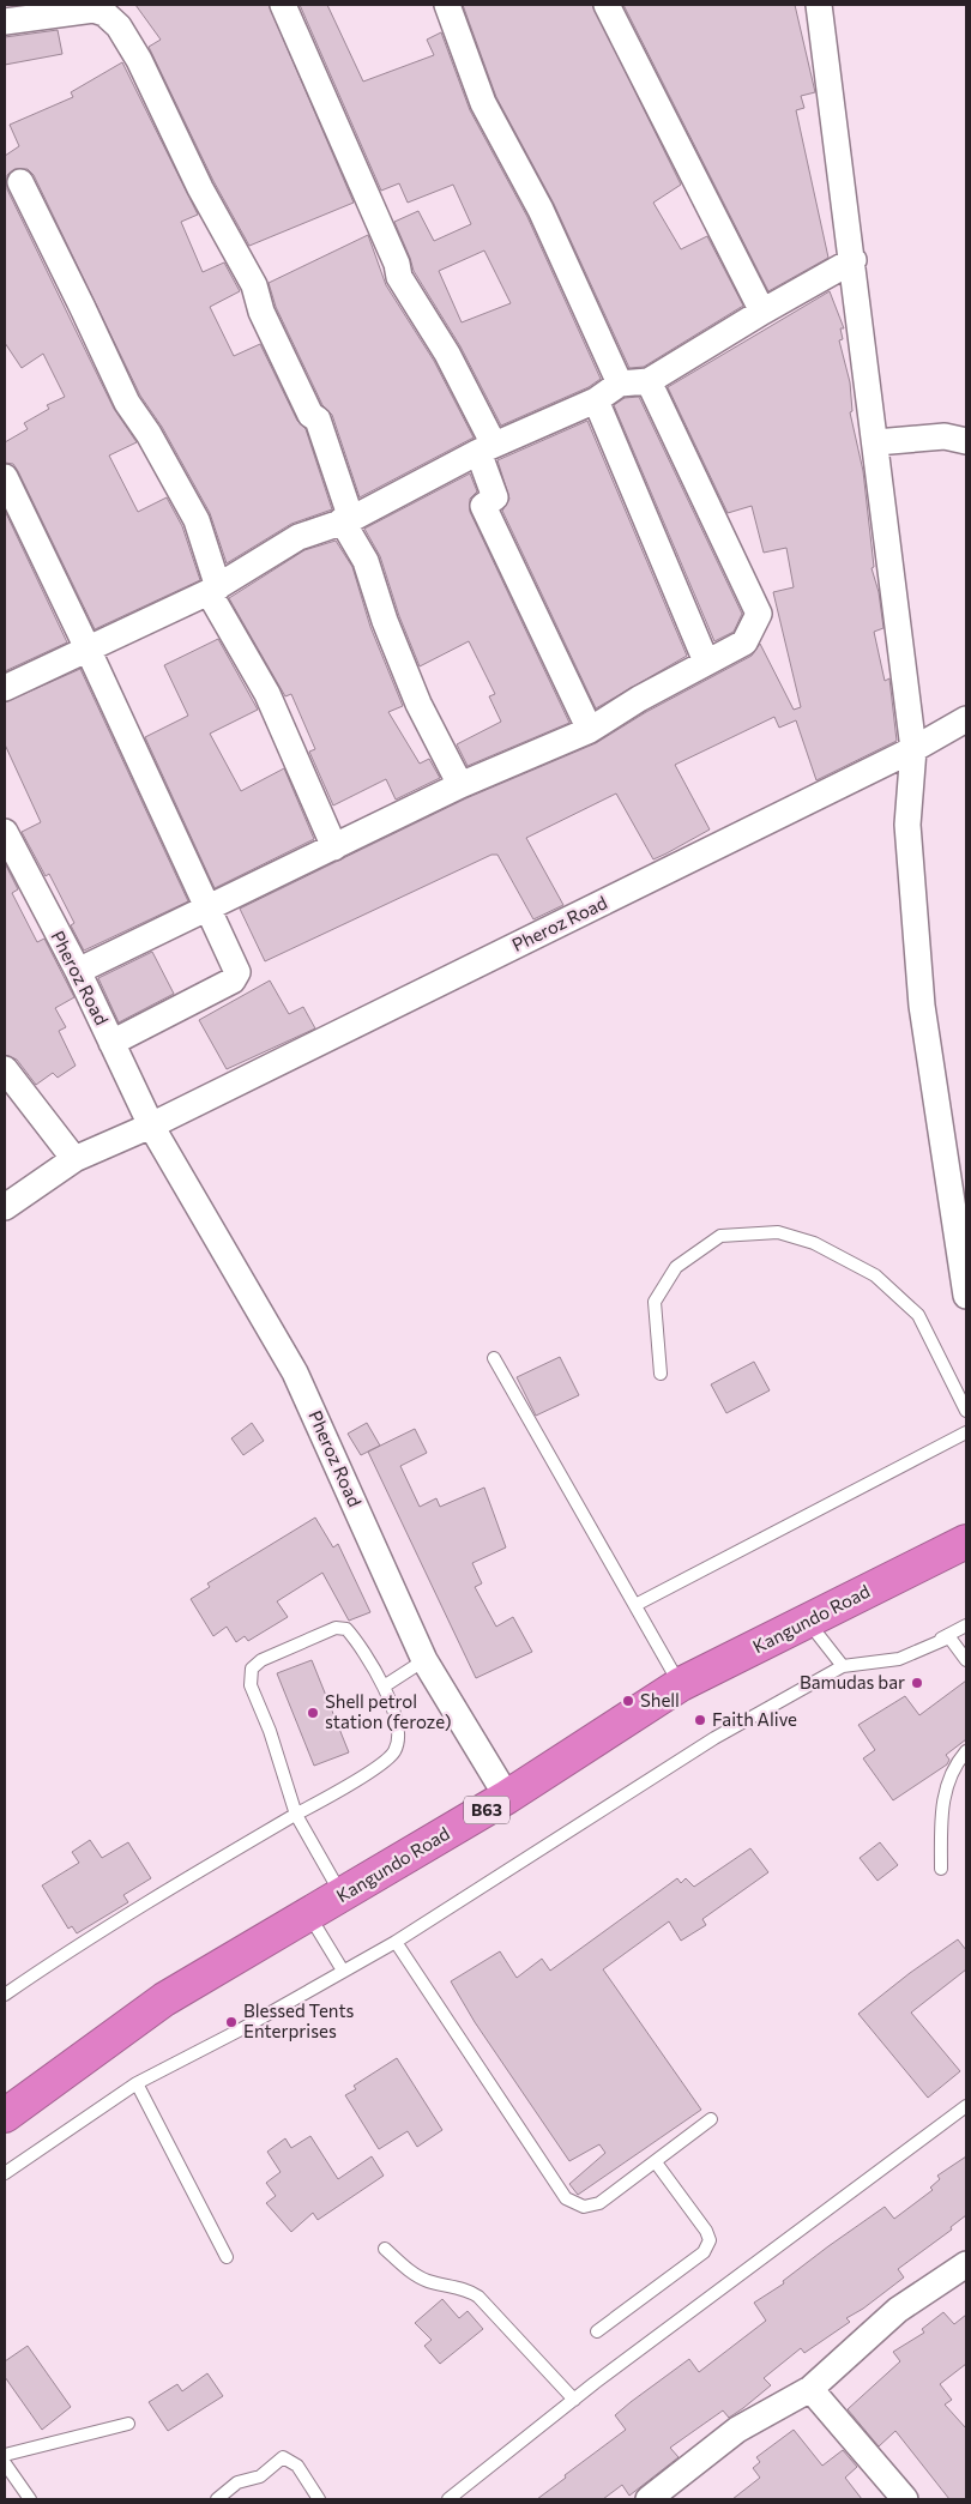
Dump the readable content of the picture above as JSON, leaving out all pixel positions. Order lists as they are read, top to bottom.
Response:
{
  "streets": {
    "highway": ["Kangundo Road", "B63"],
    "street": ["Pheroz Road"]
  },
  "crossings": [
    ["Pheroz Road", "Kangundo Road"]
  ],
  "places": [
    "Bamudas bar",
    "Shell",
    "Shell petrol station (feroze)",
    "Faith Alive",
    "Blessed Tents Enterprises"
  ]
}
